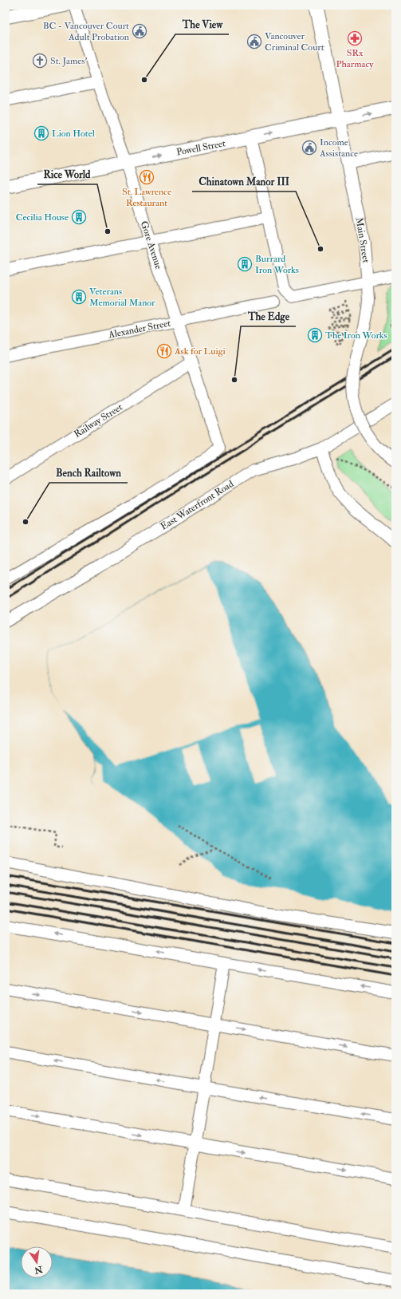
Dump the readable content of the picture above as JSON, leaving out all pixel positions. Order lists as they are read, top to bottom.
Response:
{
  "streets": {
    "main road": ["Powell Street", "Main Street"],
    "street": [
      "Gore Avenue",
      "Alexander Street",
      "Railway Street",
      "East Waterfront Road"
    ]
  },
  "crossings": [
    ["Powell Street", "Main Street"],
    ["Powell Street", "Gore Avenue"],
    ["Gore Avenue", "Alexander Street"],
    ["Gore Avenue", "Railway Street"]
  ],
  "one_way": ["Powell Street"],
  "places": {
    "public building": ["BC - Vancouver Court Adult Probation", "Vancouver Criminal Court", "Income Assistance"],
    "pharmacy": ["SRx Pharmacy"],
    "church": ["St. James'"],
    "other": [
      "The View",
      "Rice World",
      "Chinatown Manor III",
      "The Edge",
      "Bench Railtown"
    ],
    "building": [
      "Lion Hotel",
      "Cecilia House",
      "Burrard Iron Works",
      "Veterans Memorial Manor",
      "The Iron Works"
    ],
    "restaurant": ["St. Lawrence Restaurant", "Ask for Luigi"]
  },
  "north": "bottom"
}
